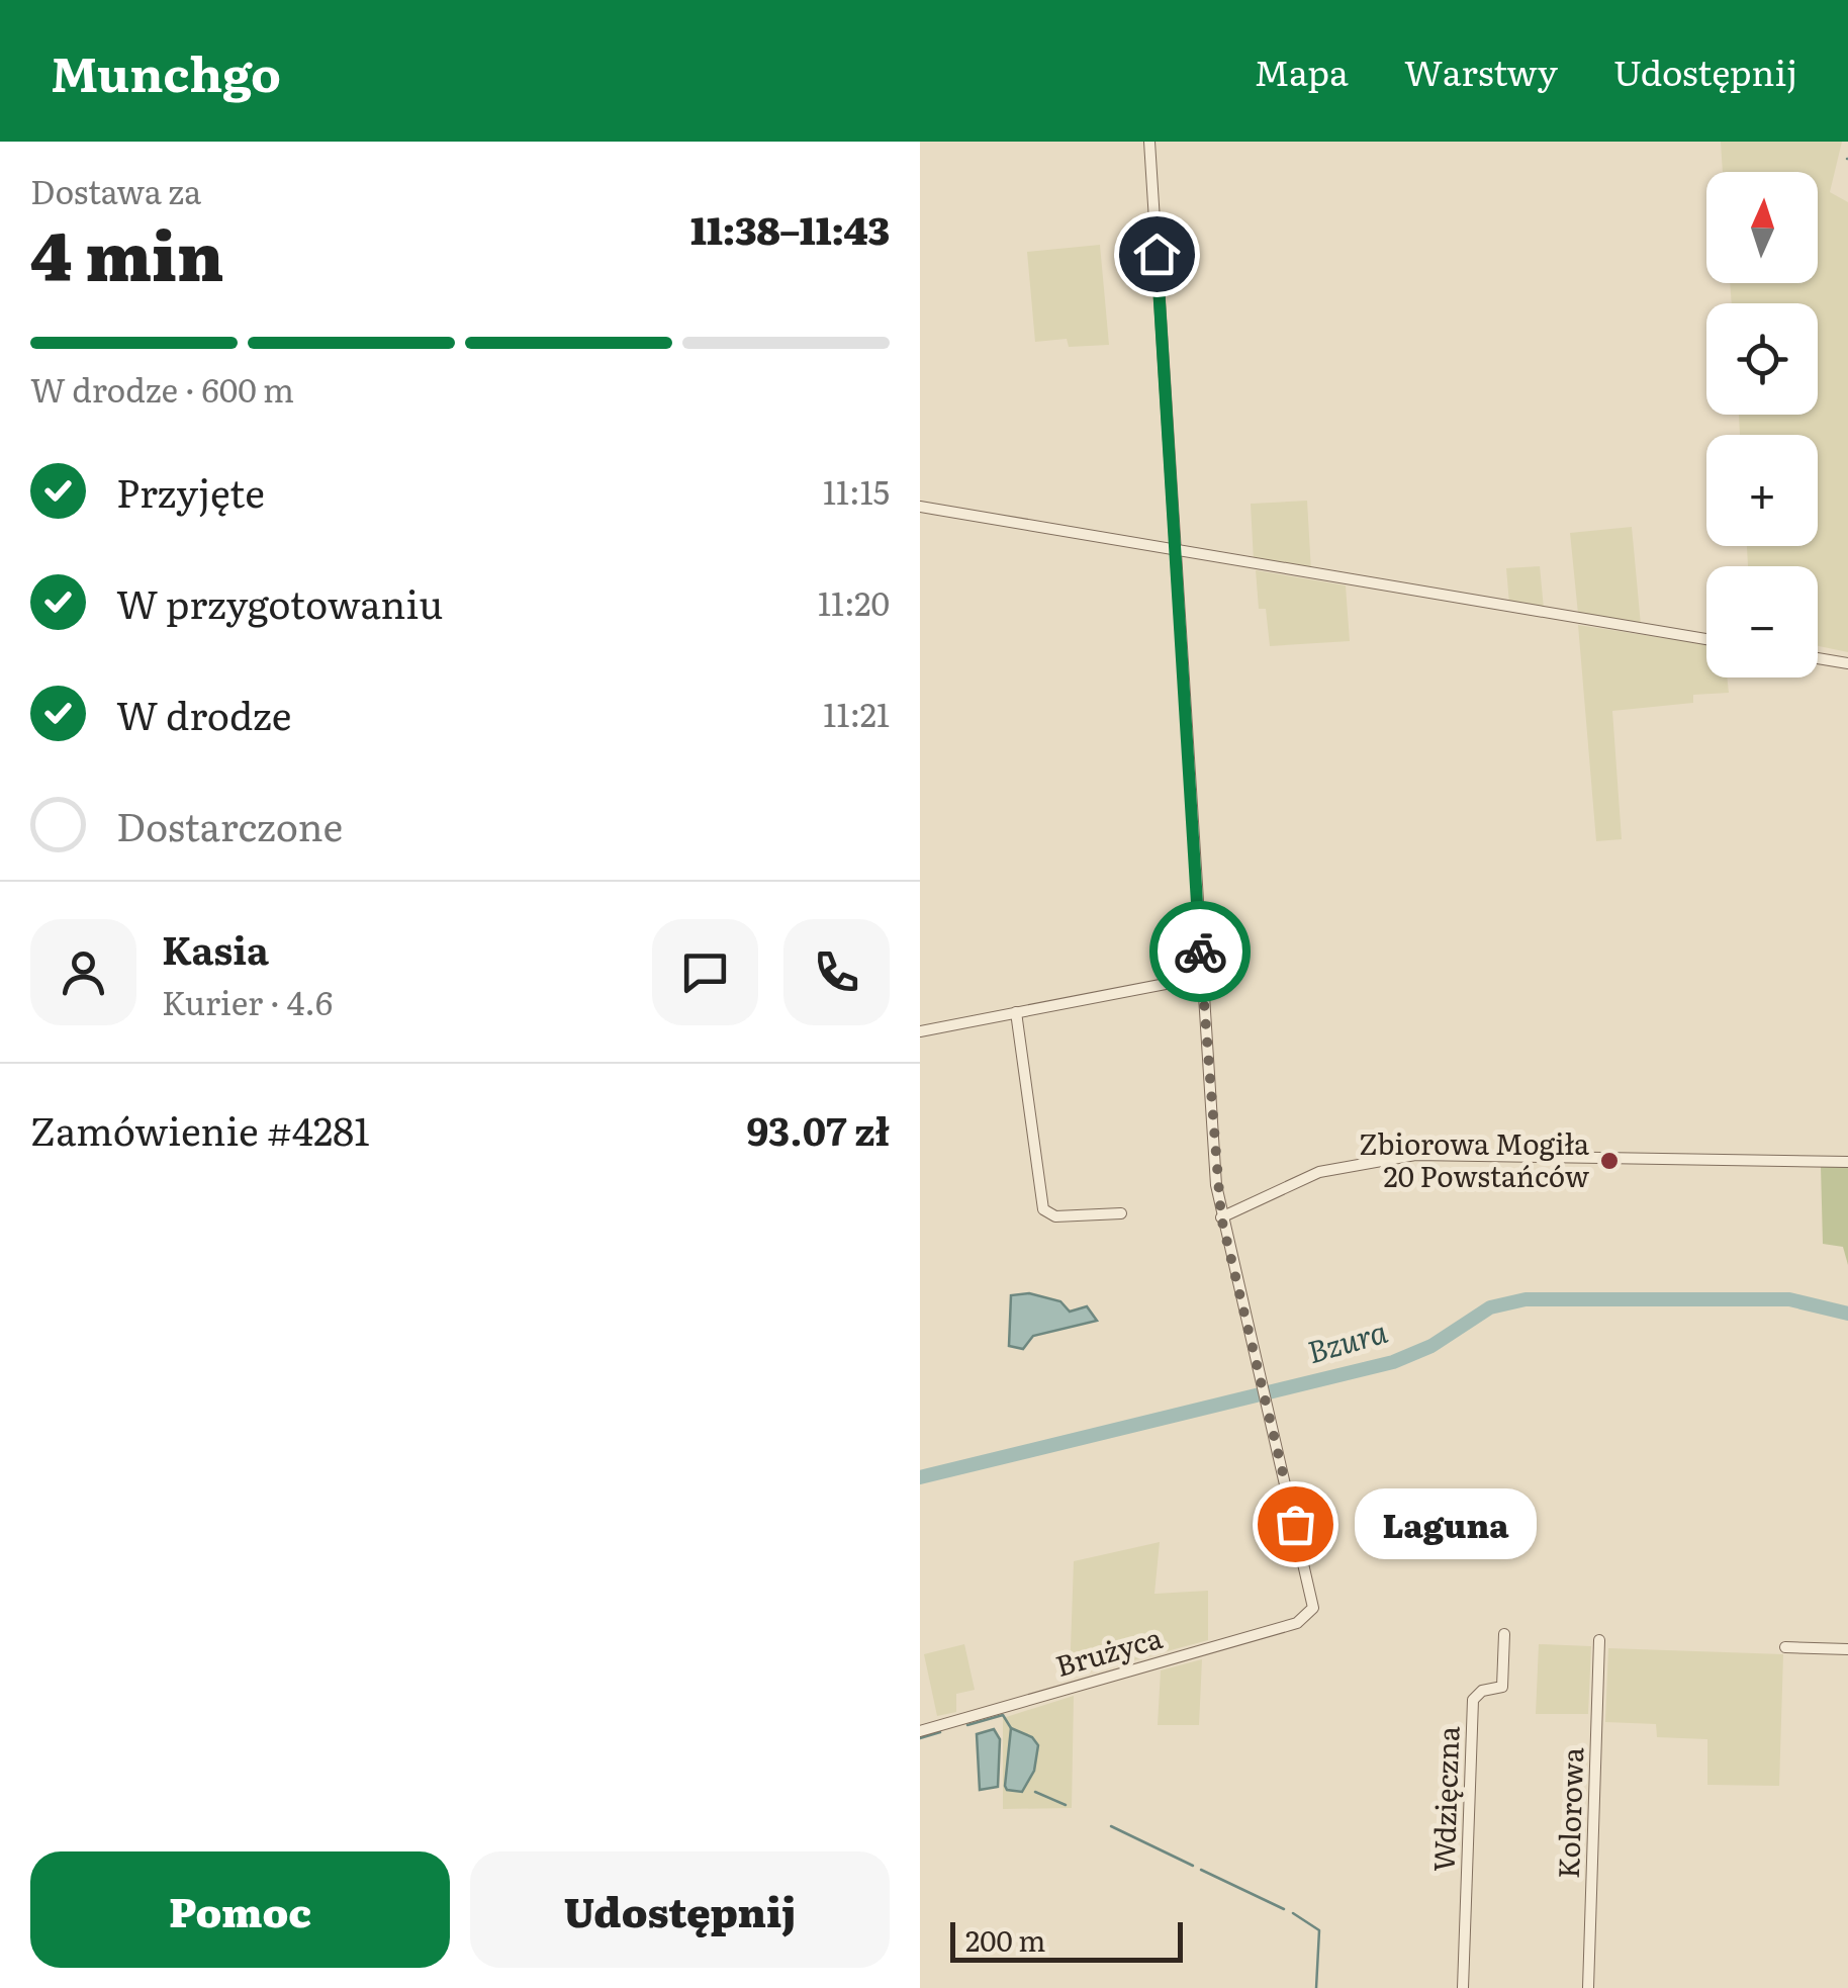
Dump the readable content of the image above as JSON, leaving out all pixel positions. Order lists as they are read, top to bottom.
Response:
{
  "streets": {
    "street": ["Brużyca", "Wdzięczna", "Kolorowa"]
  },
  "water": ["Bzura"],
  "places": ["Zbiorowa Mogiła 20 Powstańców", "Laguna"],
  "scale_bar": "200 m",
  "north": "top",
  "page": {
    "header": "Munchgo",
    "nav": ["Mapa", "Warstwy", "Udostępnij"],
    "heading": ["4 min", "Dostawa za", "11:38–11:43"],
    "panel": [
      "Kasia",
      "Kurier · 4.6",
      "Zamówienie #4281",
      "93.07 zł"
    ],
    "map_buttons": ["+", "−"],
    "bar": "W drodze · 600 m",
    "list": [
      ["Przyjęte", "11:15"],
      ["W przygotowaniu", "11:20"],
      ["W drodze", "11:21"],
      "Dostarczone"
    ],
    "bubble": "Laguna",
    "buttons": ["Pomoc", "Udostępnij"],
    "scale": "200 m"
  }
}
